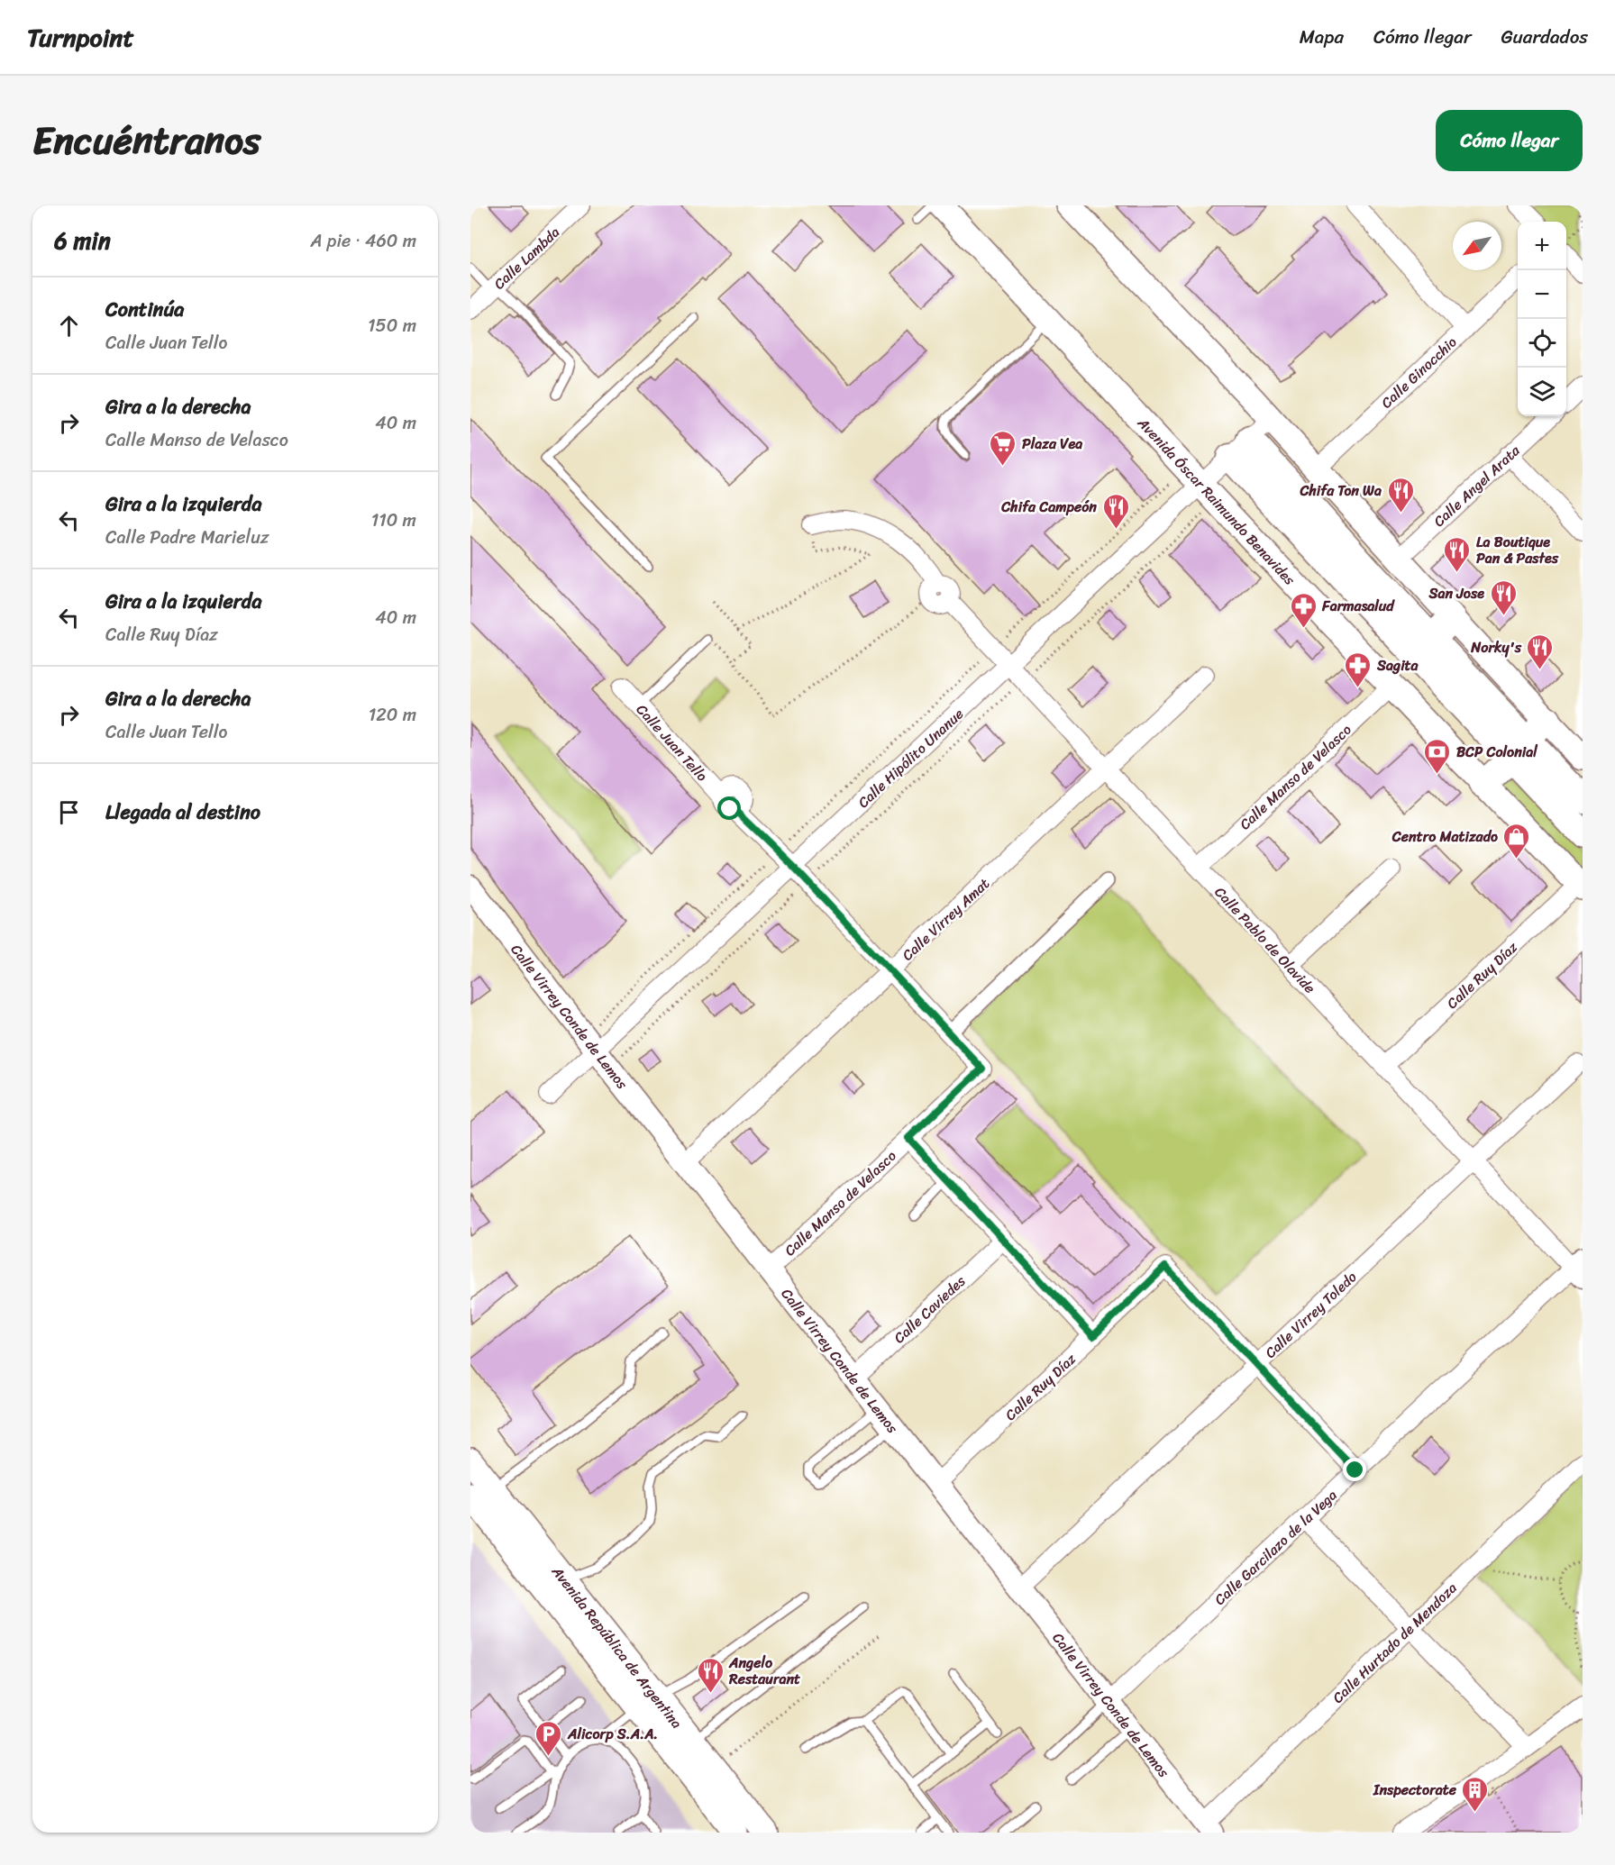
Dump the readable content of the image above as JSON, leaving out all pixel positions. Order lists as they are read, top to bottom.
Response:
{
  "streets": {
    "main road": ["Avenida Óscar Raimundo Benavides", "Avenida República de Argentina"],
    "street": [
      "Calle Lambda",
      "Calle Ginocchio",
      "Calle Angel Arata",
      "Calle Juan Tello",
      "Calle Hipólito Unanue",
      "Calle Manso de Velasco",
      "Calle Virrey Amat",
      "Calle Pablo de Olavide",
      "Calle Ruy Díaz",
      "Calle Virrey Conde de Lemos",
      "Calle Caviedes",
      "Calle Virrey Toledo",
      "Calle Garcilazo de la Vega",
      "Calle Hurtado de Mendoza"
    ]
  },
  "crossings": [
    ["Avenida Óscar Raimundo Benavides", "Calle Hipólito Unanue"],
    ["Avenida Óscar Raimundo Benavides", "Calle Manso de Velasco"],
    ["Avenida Óscar Raimundo Benavides", "Calle Ruy Díaz"],
    ["Calle Juan Tello", "Calle Hipólito Unanue"],
    ["Calle Juan Tello", "Calle Manso de Velasco"],
    ["Calle Juan Tello", "Calle Virrey Amat"],
    ["Calle Hipólito Unanue", "Calle Pablo de Olavide"],
    ["Calle Hipólito Unanue", "Calle Virrey Conde de Lemos"],
    ["Calle Manso de Velasco", "Calle Pablo de Olavide"],
    ["Calle Manso de Velasco", "Calle Virrey Conde de Lemos"],
    ["Calle Virrey Amat", "Calle Pablo de Olavide"],
    ["Calle Virrey Amat", "Calle Virrey Conde de Lemos"],
    ["Calle Pablo de Olavide", "Calle Ruy Díaz"],
    ["Calle Pablo de Olavide", "Calle Virrey Toledo"],
    ["Calle Pablo de Olavide", "Calle Garcilazo de la Vega"],
    ["Calle Ruy Díaz", "Calle Virrey Conde de Lemos"],
    ["Calle Ruy Díaz", "Calle Virrey Toledo"],
    ["Calle Virrey Conde de Lemos", "Calle Caviedes"],
    ["Calle Virrey Conde de Lemos", "Calle Virrey Toledo"],
    ["Calle Virrey Conde de Lemos", "Calle Garcilazo de la Vega"],
    ["Calle Virrey Conde de Lemos", "Calle Hurtado de Mendoza"]
  ],
  "places": {
    "supermarket": ["Plaza Vea"],
    "restaurant": [
      "Chifa Ton Wa",
      "Chifa Campeón",
      "La Boutique Pan & Pastes",
      "San Jose",
      "Norky's",
      "Angelo Restaurant"
    ],
    "pharmacy": ["Farmasalud", "Sagita"],
    "bank": ["BCP Colonial"],
    "shop": ["Centro Matizado"],
    "parking": ["Alicorp S.A.A."],
    "building": ["Inspectorate"]
  },
  "north": "bottom left",
  "page": {
    "header": "Turnpoint",
    "nav": ["Mapa", "Cómo llegar", "Guardados"],
    "title": "Encuéntranos",
    "buttons": "Cómo llegar",
    "heading": ["6 min", "A pie · 460 m"],
    "map_buttons": ["+", "−"],
    "list": [
      ["Continúa", "Calle Juan Tello", "150 m"],
      ["Gira a la derecha", "Calle Manso de Velasco", "40 m"],
      ["Gira a la izquierda", "Calle Padre Marieluz", "110 m"],
      ["Gira a la izquierda", "Calle Ruy Díaz", "40 m"],
      ["Gira a la derecha", "Calle Juan Tello", "120 m"],
      "Llegada al destino"
    ]
  }
}
